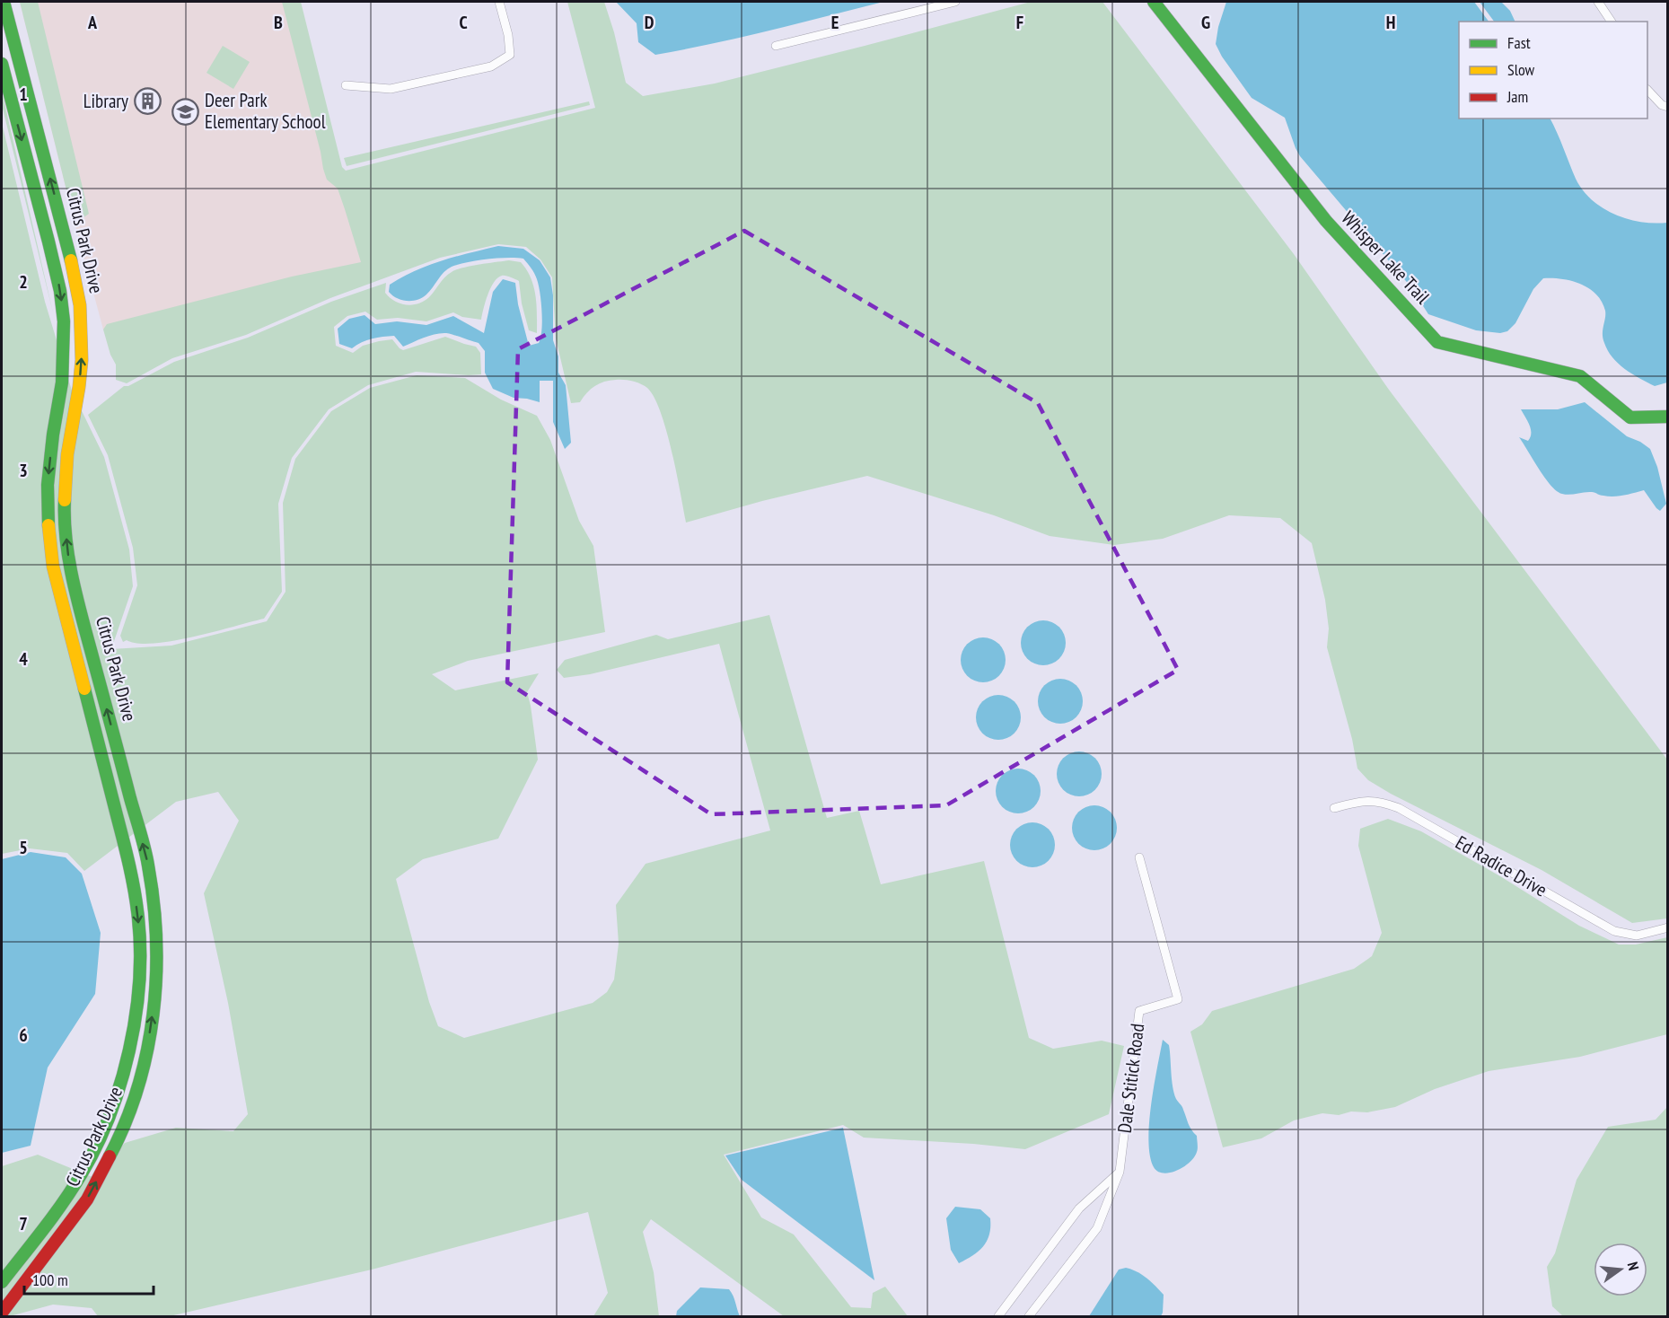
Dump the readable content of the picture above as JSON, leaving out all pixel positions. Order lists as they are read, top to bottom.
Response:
{
  "streets": {
    "street": [
      "Citrus Park Drive",
      "Whisper Lake Trail",
      "Ed Radice Drive",
      "Dale Stitick Road"
    ]
  },
  "places": {
    "building": ["Library"],
    "school or university": ["Deer Park Elementary School"]
  },
  "legend": ["Fast", "Slow", "Jam"],
  "scale_bar": "100 m",
  "north": "right",
  "grid": {
    "columns": [
      "A",
      "B",
      "C",
      "D",
      "E",
      "F",
      "G",
      "H"
    ],
    "rows": [
      "1",
      "2",
      "3",
      "4",
      "5",
      "6",
      "7"
    ]
  }
}
